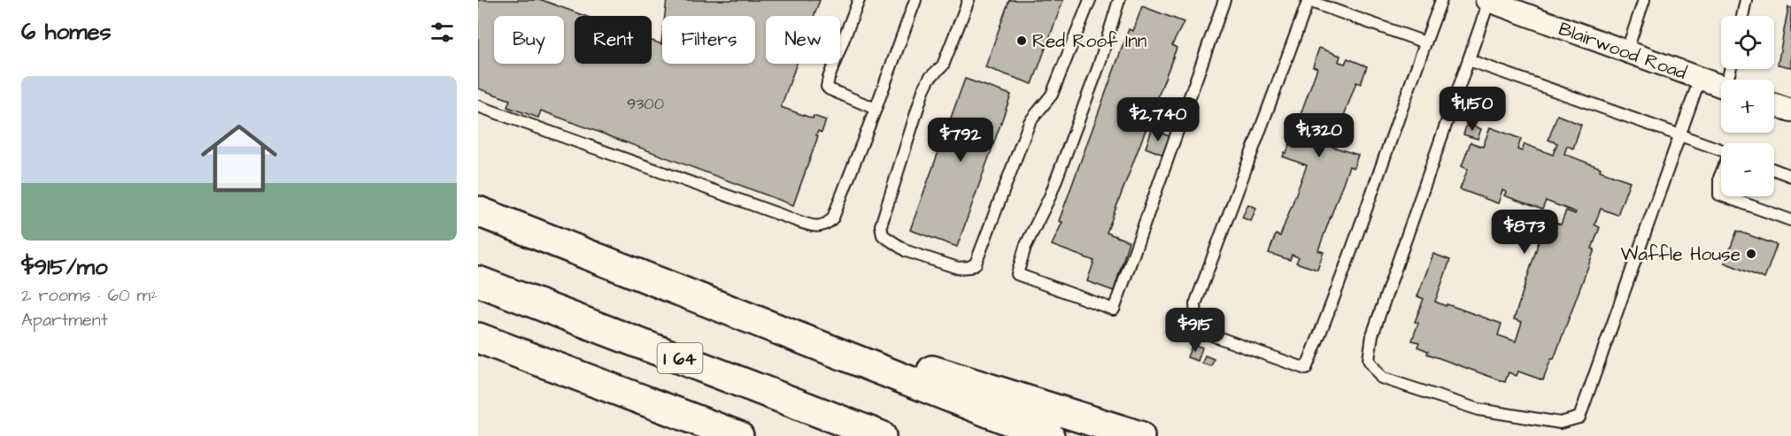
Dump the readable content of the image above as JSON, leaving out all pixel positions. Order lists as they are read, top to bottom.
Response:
{
  "streets": {
    "highway": ["I 64"],
    "street": ["Blairwood Road"]
  },
  "places": ["Red Roof Inn", "Waffle House"],
  "house_numbers": ["9300"],
  "page": {
    "heading": "6 homes",
    "map_buttons": ["+", "−"],
    "chip": [
      "Buy",
      "Rent",
      "Filters",
      "New"
    ],
    "list": [
      {
        "name": "$915/mo",
        "note": "2 rooms · 60 m² · Apartment"
      }
    ],
    "price": [
      "$1,150",
      "$2,740",
      "$1,320",
      "$792",
      "$873",
      "$915"
    ]
  }
}
